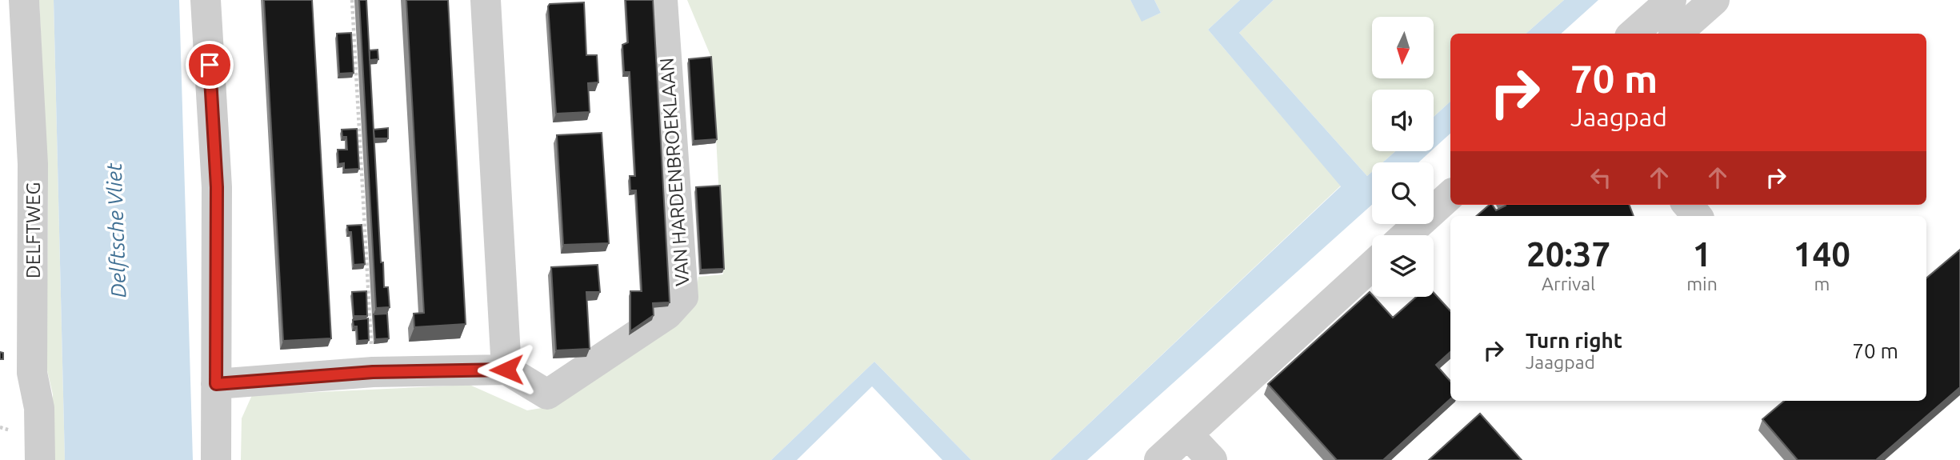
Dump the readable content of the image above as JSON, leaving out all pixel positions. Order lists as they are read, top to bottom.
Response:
{
  "streets": {
    "street": ["VAN HARDENBROEKLAAN", "DELFTWEG"]
  },
  "water": ["Delftsche Vliet"],
  "north": "bottom",
  "page": {
    "turn": ["70 m", "Jaagpad"],
    "eta": [
      "20:37",
      "Arrival",
      "1",
      "min",
      "140",
      "m"
    ],
    "list": [
      {
        "name": "Turn right",
        "note": "Jaagpad",
        "value": "70 m"
      }
    ]
  }
}
